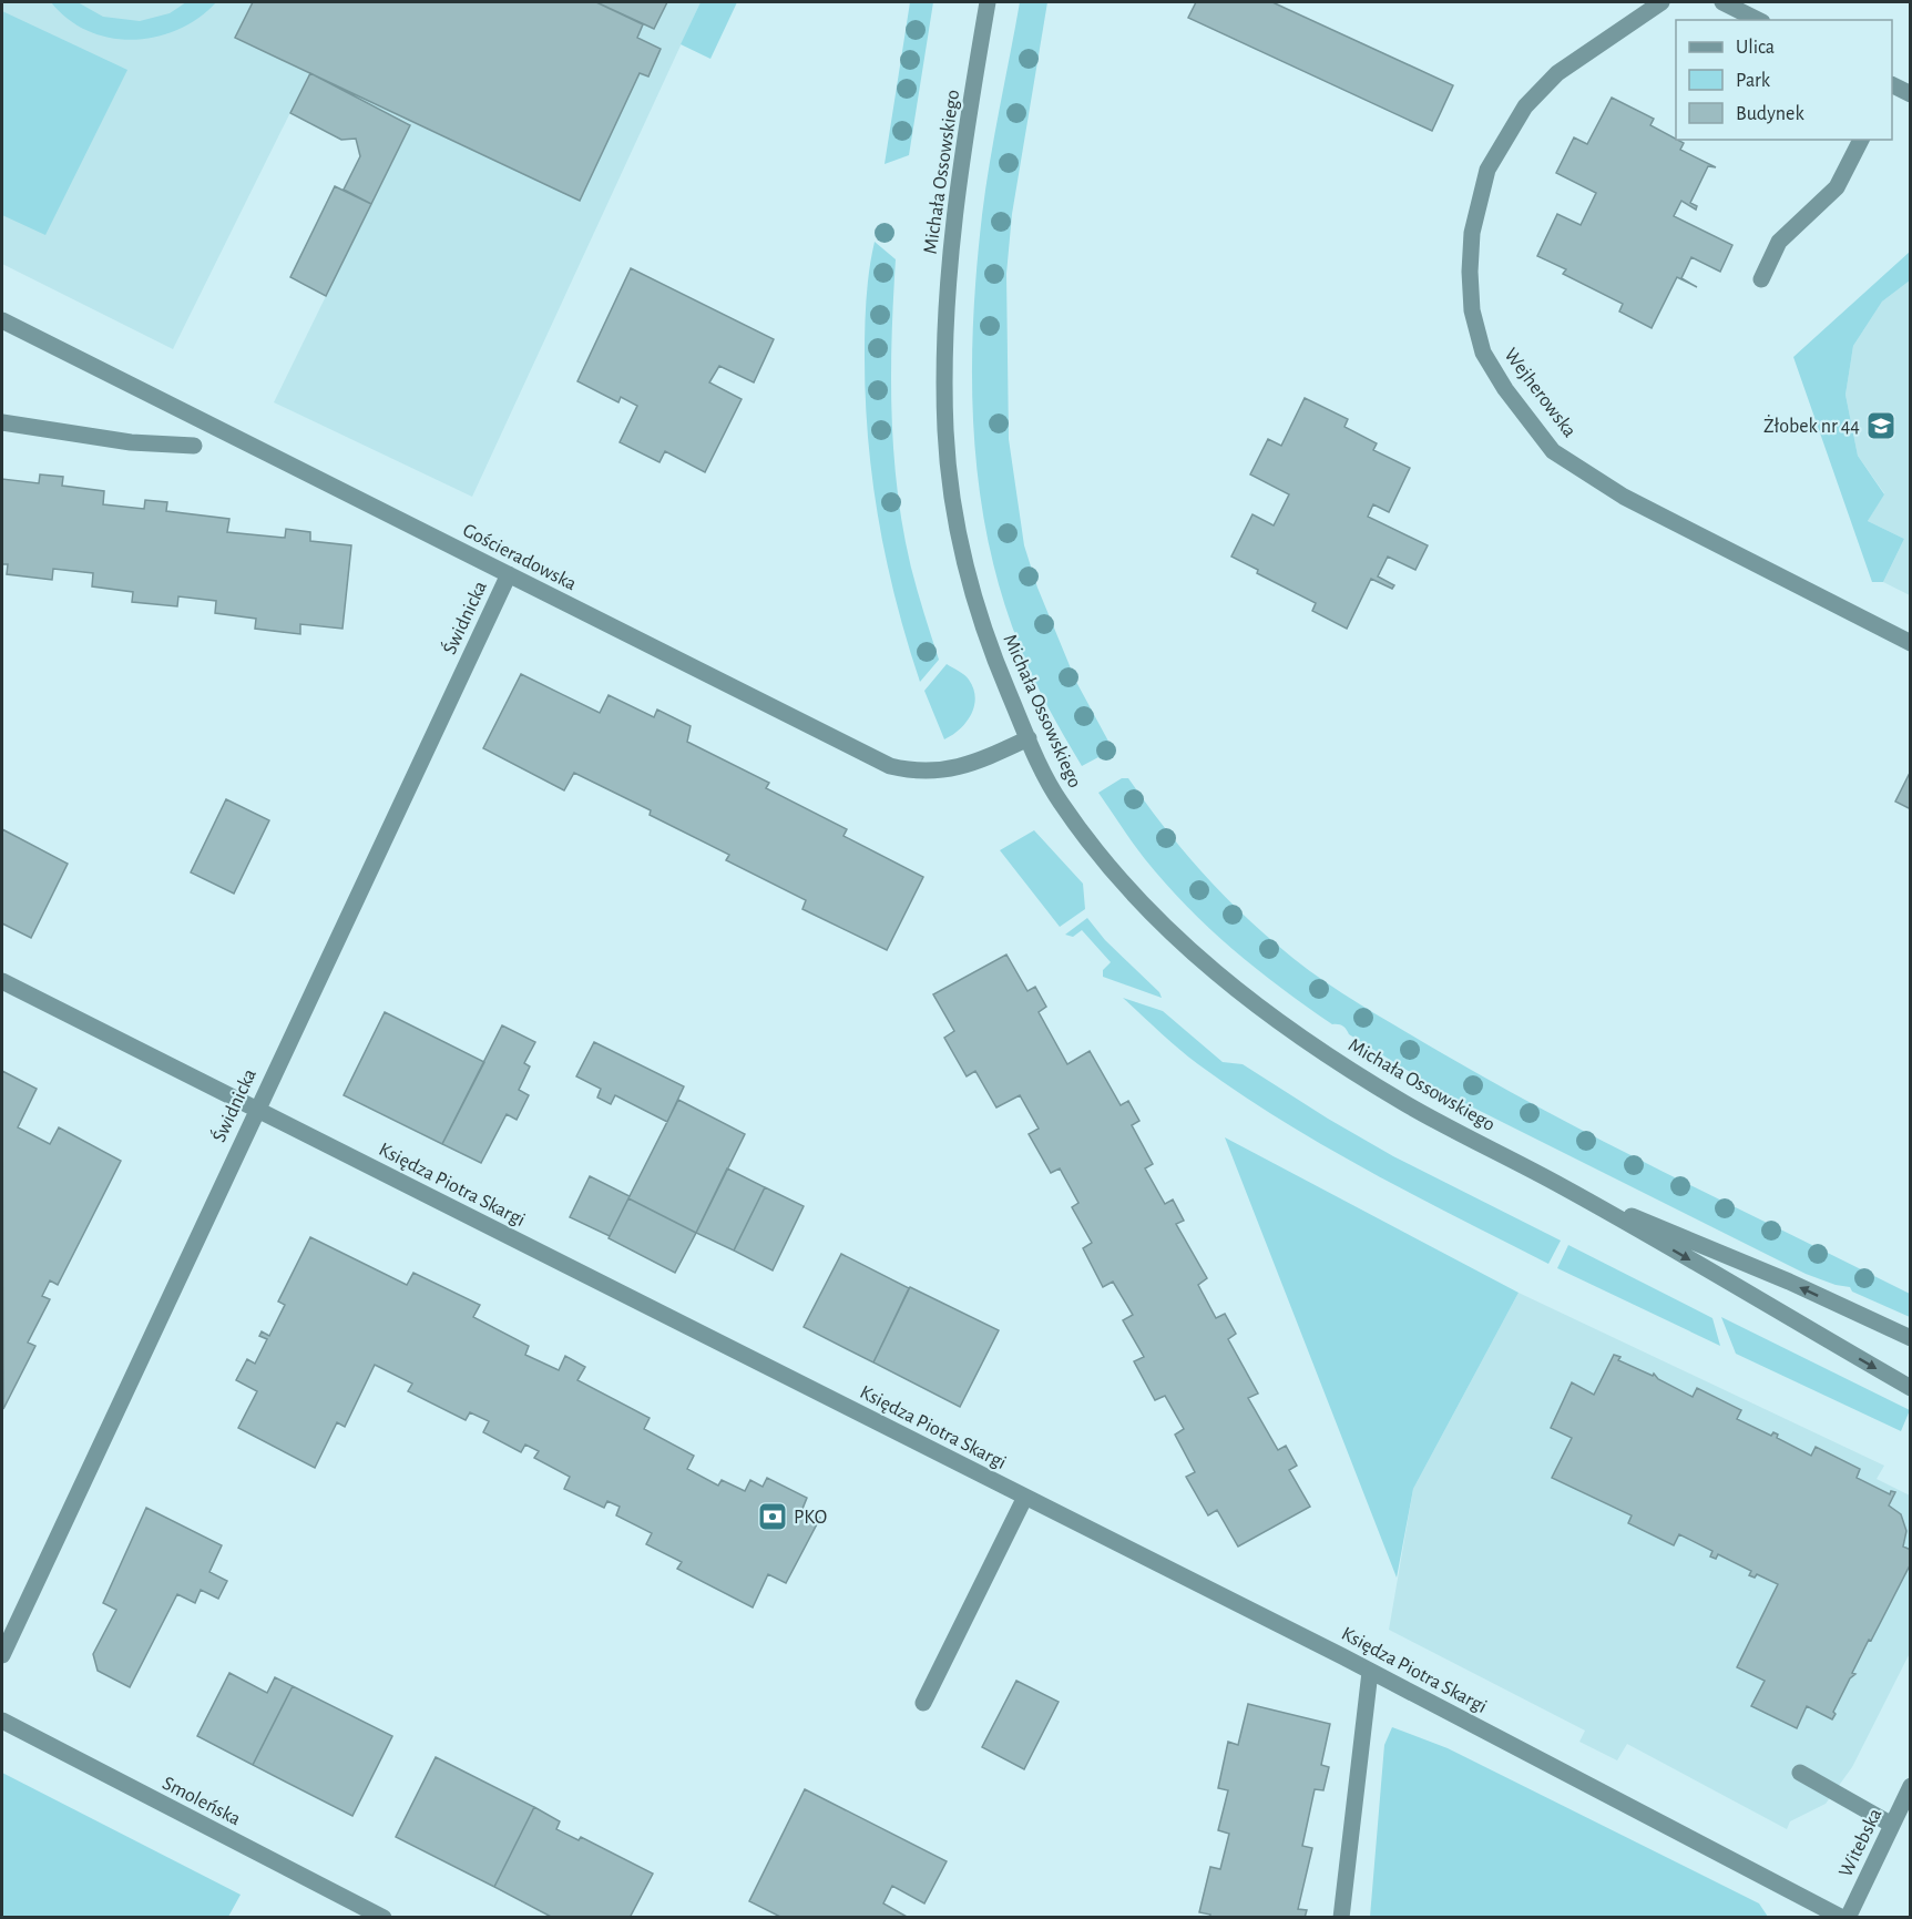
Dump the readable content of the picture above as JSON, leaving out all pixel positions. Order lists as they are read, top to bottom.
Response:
{
  "streets": {
    "street": [
      "Michała Ossowskiego",
      "Wejherowska",
      "Gościeradowska",
      "Świdnicka",
      "Księdza Piotra Skargi",
      "Smoleńska",
      "Witebska"
    ]
  },
  "crossings": [
    ["Michała Ossowskiego", "Gościeradowska"],
    ["Gościeradowska", "Świdnicka"],
    ["Świdnicka", "Księdza Piotra Skargi"]
  ],
  "places": {
    "school or university": ["Żłobek nr 44"],
    "bank": ["PKO"]
  },
  "legend": ["Ulica", "Park", "Budynek"]
}
